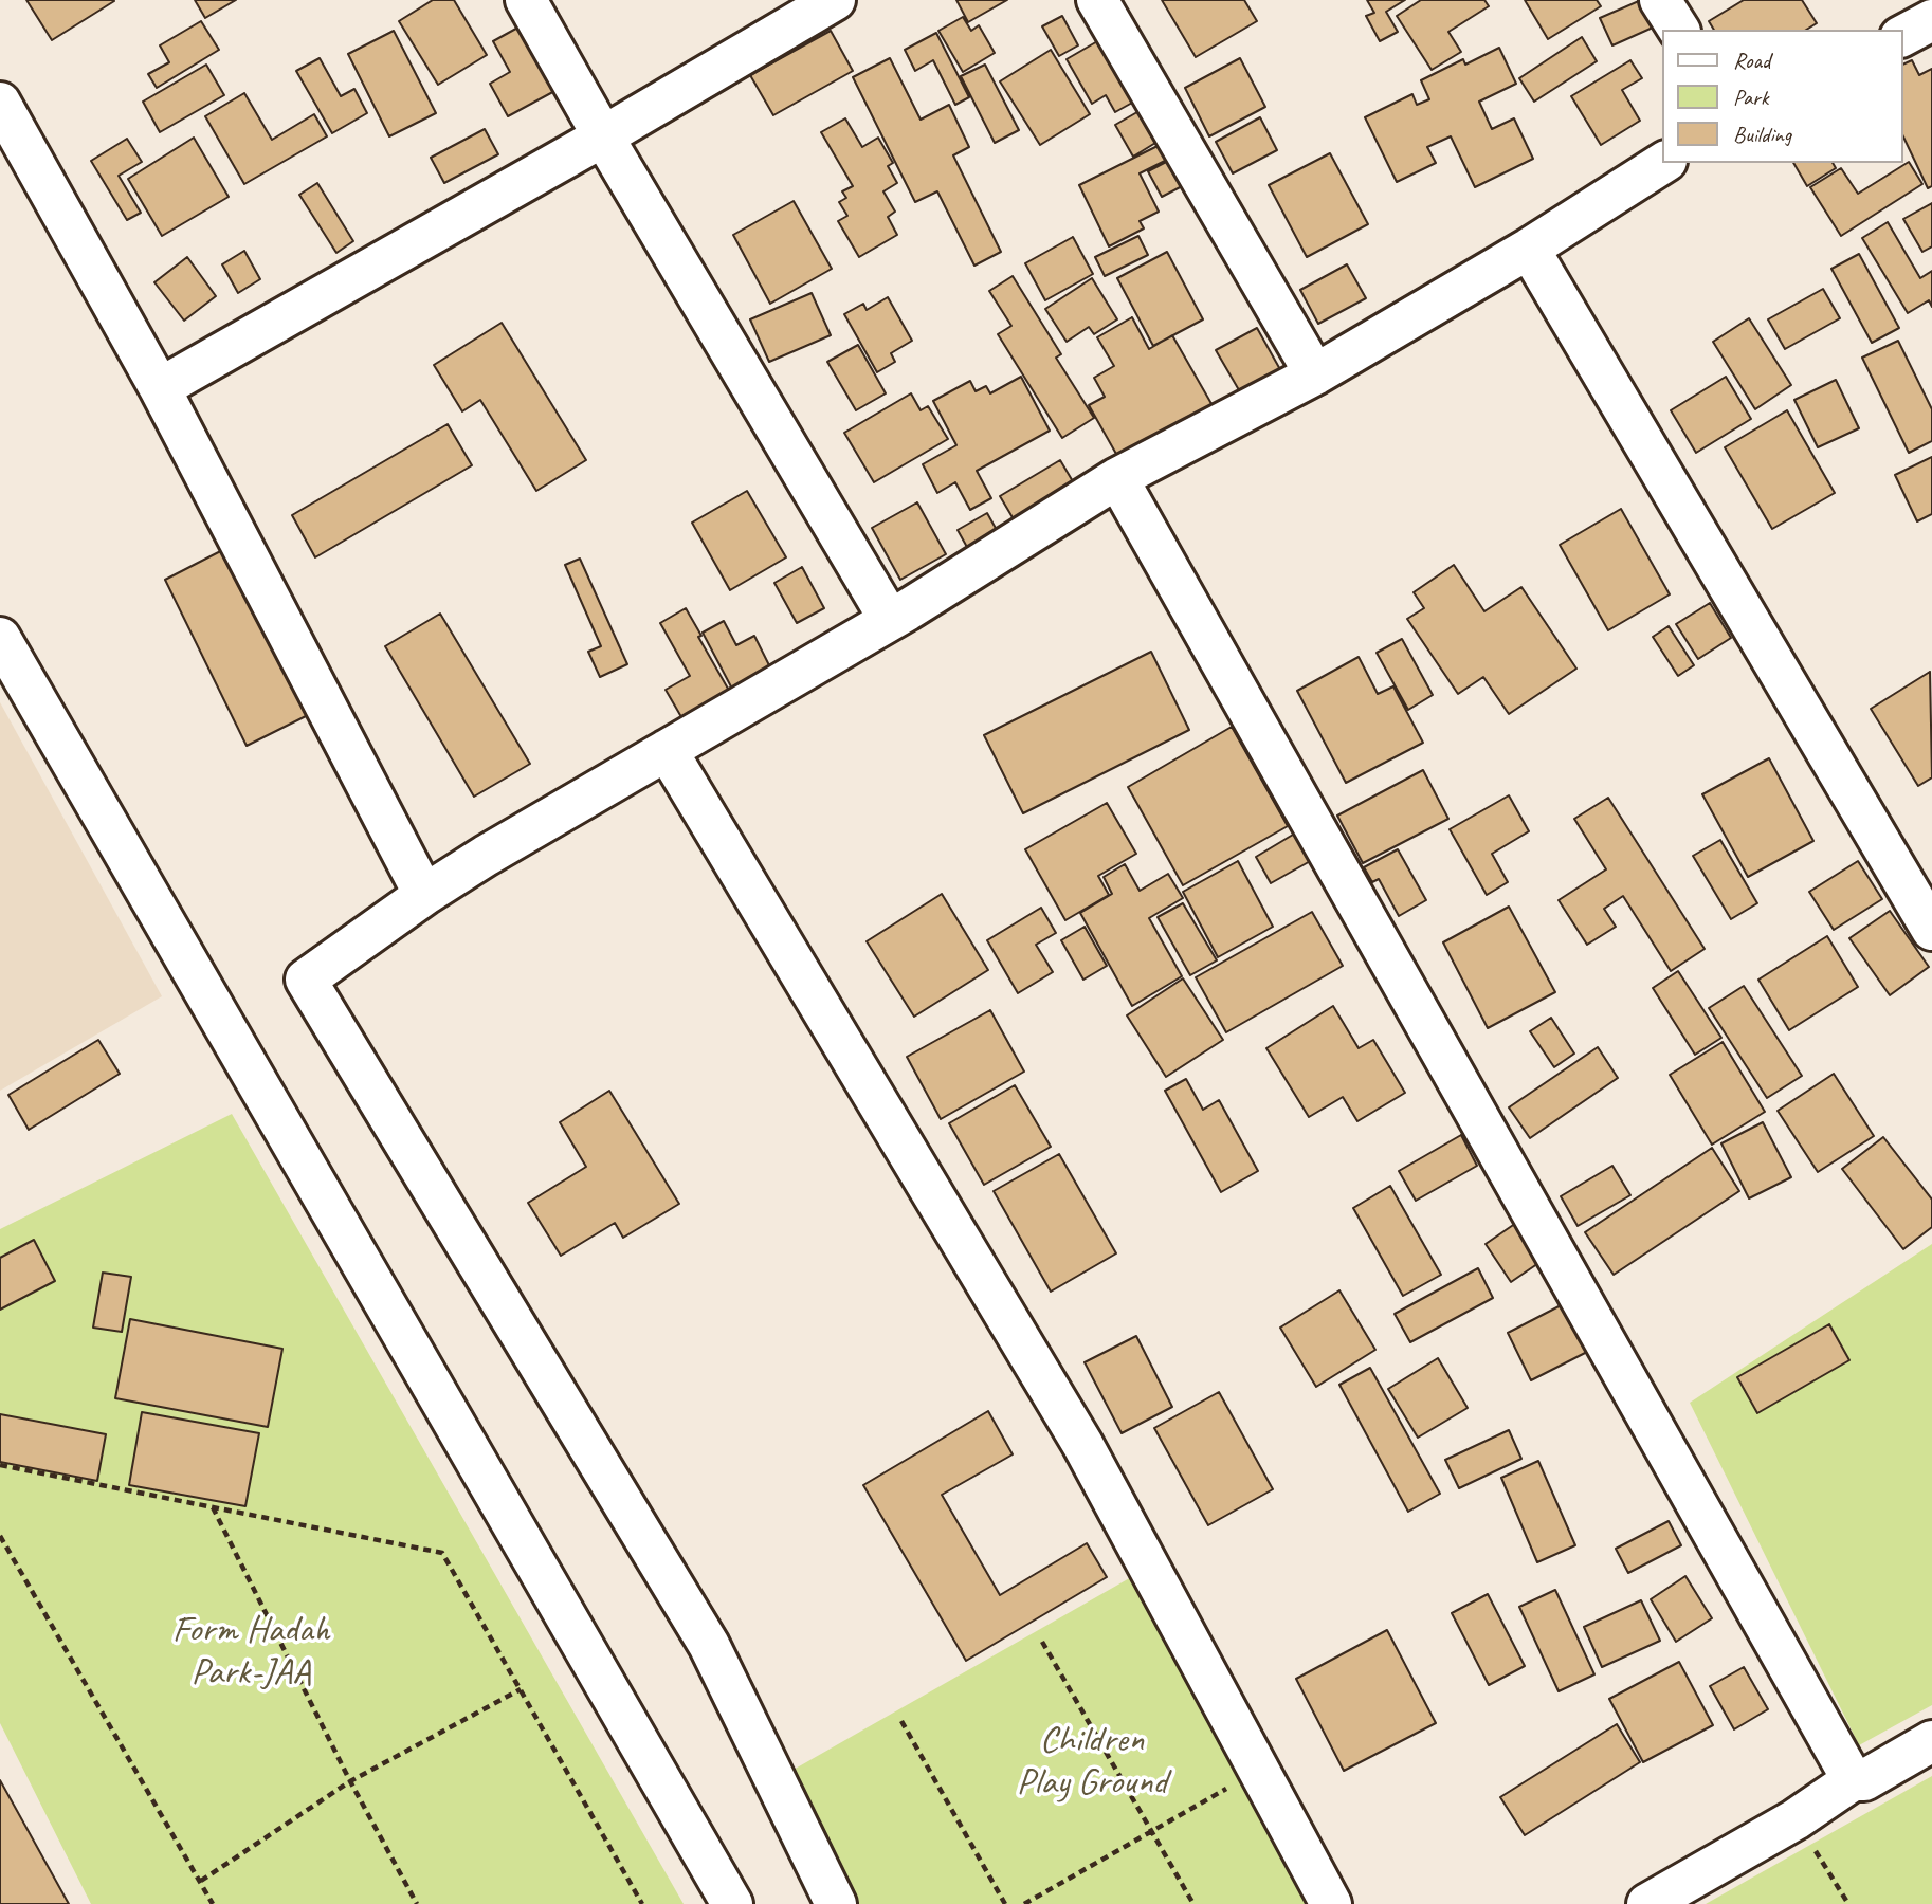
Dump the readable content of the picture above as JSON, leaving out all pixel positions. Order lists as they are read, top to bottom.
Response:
{
  "parks": ["Form Hadah Park-JAA", "Children Play Ground"],
  "legend": ["Road", "Park", "Building"]
}
